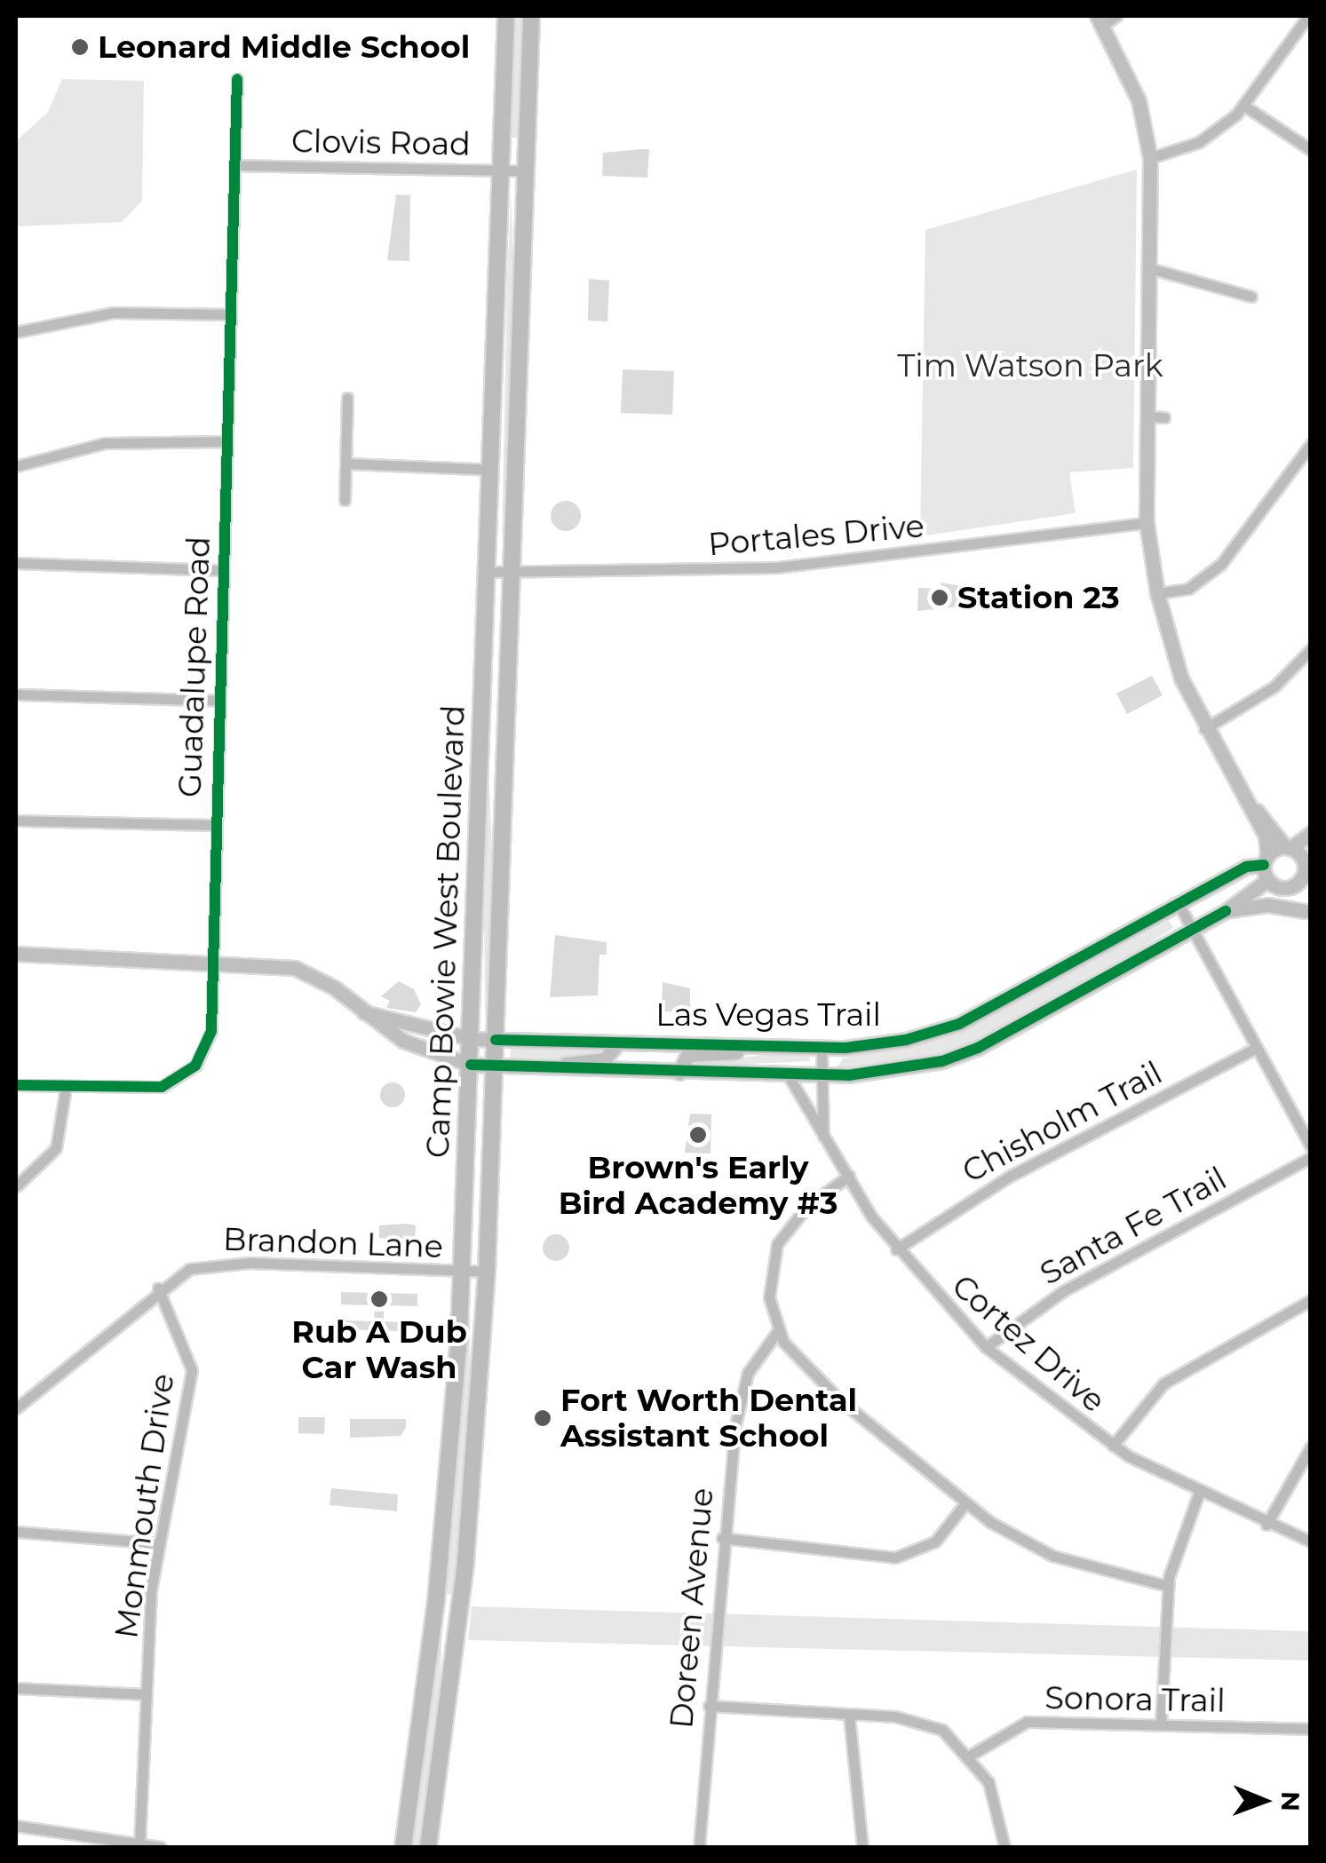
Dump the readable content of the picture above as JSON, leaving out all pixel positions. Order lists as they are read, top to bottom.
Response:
{
  "streets": {
    "main road": ["Camp Bowie West Boulevard", "Las Vegas Trail"],
    "street": [
      "Clovis Road",
      "Portales Drive",
      "Guadalupe Road",
      "Chisholm Trail",
      "Santa Fe Trail",
      "Brandon Lane",
      "Cortez Drive",
      "Monmouth Drive",
      "Doreen Avenue",
      "Sonora Trail"
    ]
  },
  "crossings": [
    ["Clovis Road", "Guadalupe Road"],
    ["Clovis Road", "Camp Bowie West Boulevard"],
    ["Portales Drive", "Camp Bowie West Boulevard"],
    ["Camp Bowie West Boulevard", "Las Vegas Trail"],
    ["Camp Bowie West Boulevard", "Brandon Lane"],
    ["Las Vegas Trail", "Cortez Drive"],
    ["Chisholm Trail", "Cortez Drive"],
    ["Santa Fe Trail", "Cortez Drive"],
    ["Brandon Lane", "Monmouth Drive"]
  ],
  "parks": ["Tim Watson Park"],
  "places": [
    "Leonard Middle School",
    "Station 23",
    "Brown's Early Bird Academy #3",
    "Rub A Dub Car Wash",
    "Fort Worth Dental Assistant School"
  ],
  "north": "right"
}
